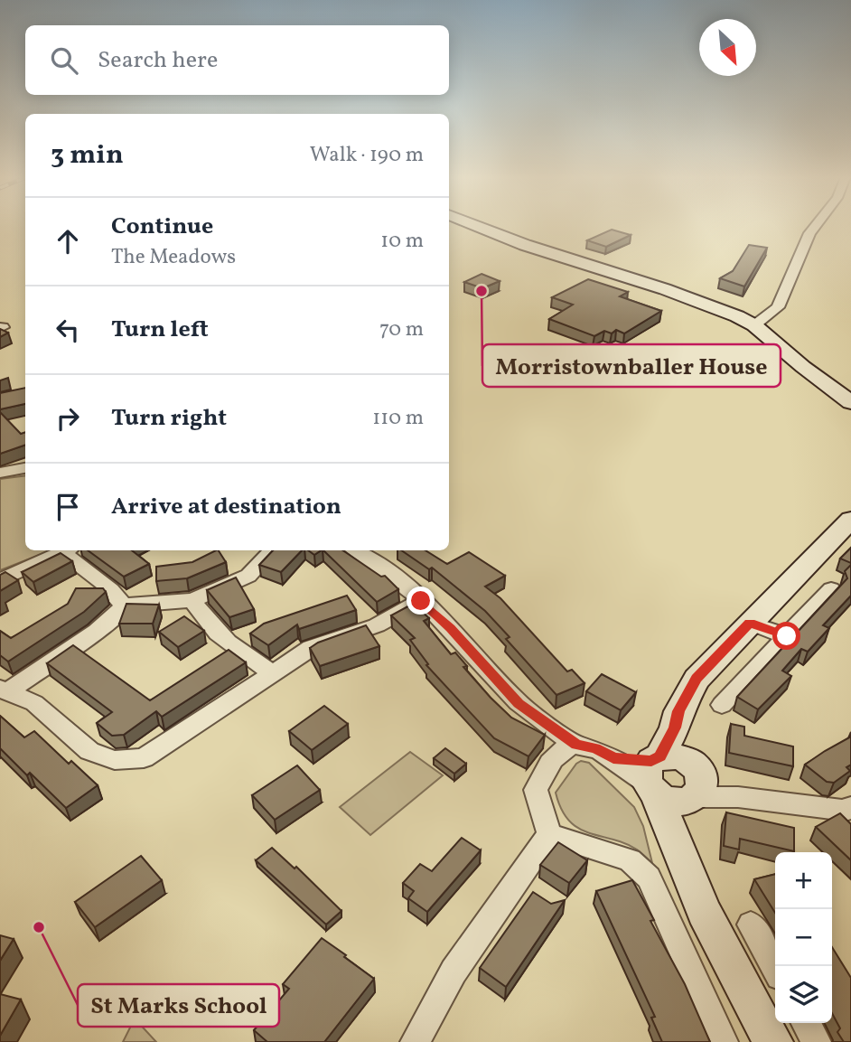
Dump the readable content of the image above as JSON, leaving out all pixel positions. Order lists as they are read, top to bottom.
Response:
{
  "places": ["Morristownballer House", "St Marks School"],
  "north": "bottom right",
  "page": {
    "search": "Search here",
    "heading": ["3 min", "Walk · 190 m"],
    "list": [
      ["Continue", "The Meadows", "10 m"],
      ["Turn left", "70 m"],
      ["Turn right", "110 m"],
      "Arrive at destination"
    ],
    "map_buttons": ["+", "−"]
  }
}
